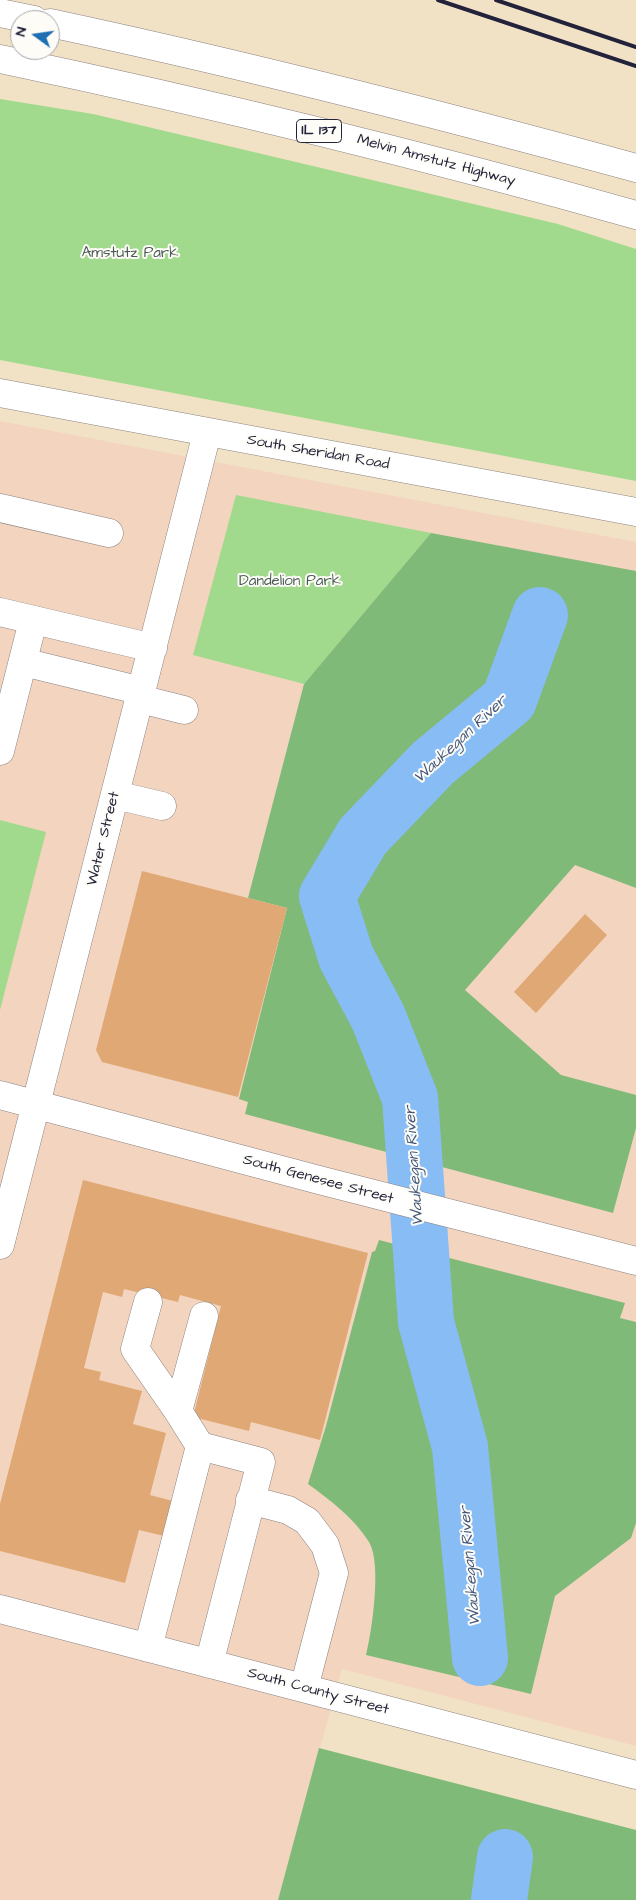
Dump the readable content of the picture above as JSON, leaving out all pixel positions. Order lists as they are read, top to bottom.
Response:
{
  "streets": {
    "main road": [
      "IL 137",
      "Melvin Amstutz Highway",
      "South Sheridan Road",
      "Water Street",
      "South Genesee Street",
      "South County Street"
    ]
  },
  "crossings": [
    ["South Sheridan Road", "Water Street"],
    ["Water Street", "South Genesee Street"]
  ],
  "water": ["Waukegan River"],
  "parks": ["Amstutz Park", "Dandelion Park"],
  "north": "left"
}
